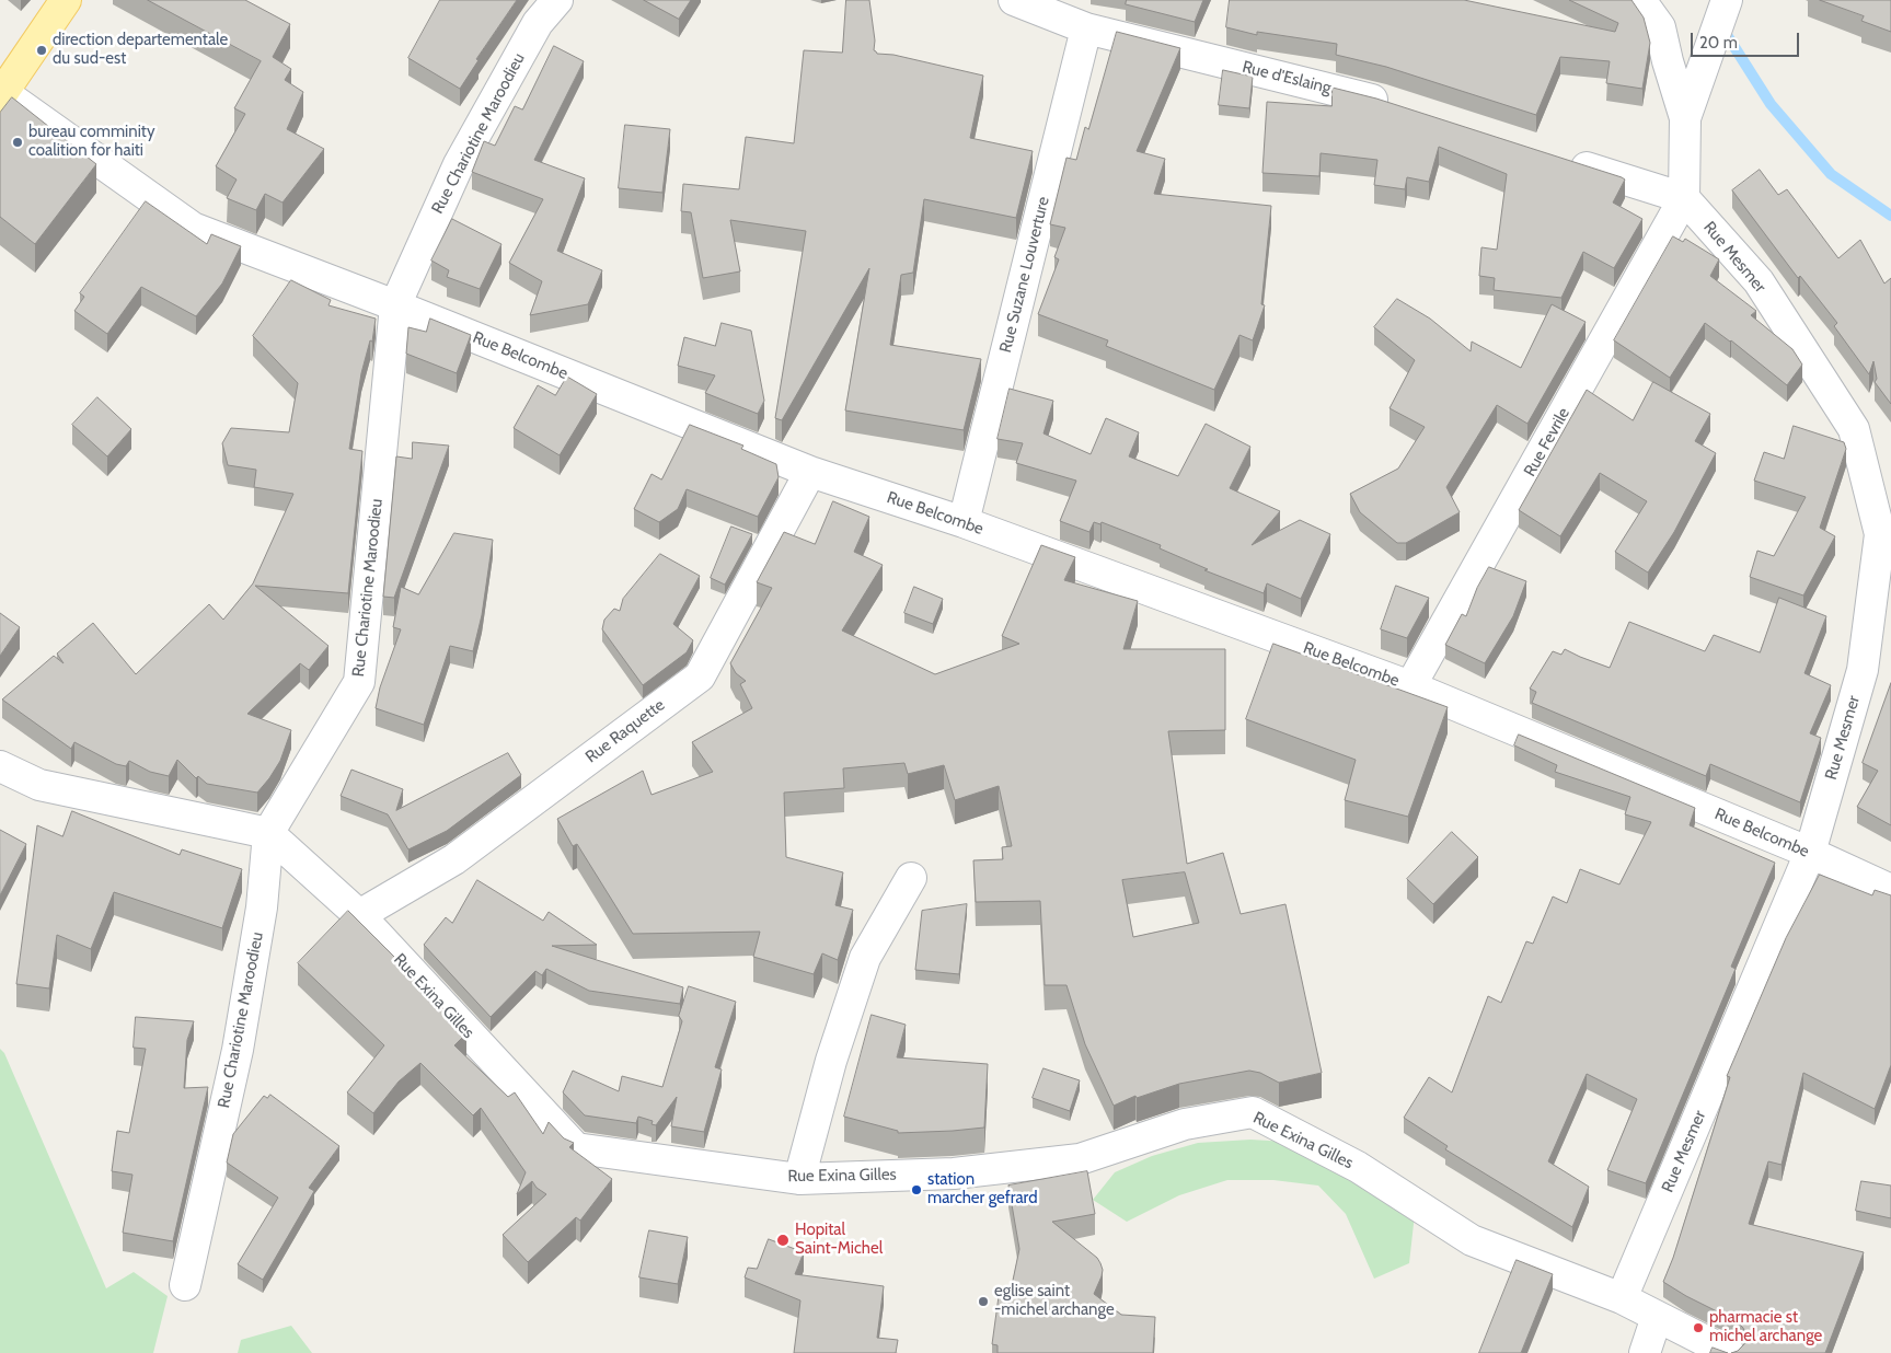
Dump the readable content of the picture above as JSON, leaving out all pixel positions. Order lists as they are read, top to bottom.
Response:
{
  "streets": {
    "street": [
      "Rue d'Eslaing",
      "Rue Chariotine Maroodieu",
      "Rue Mesmer",
      "Rue Suzane Louverture",
      "Rue Belcombe",
      "Rue Fevrile",
      "Rue Raquette",
      "Rue Exina Gilles"
    ]
  },
  "crossings": [
    ["Rue d'Eslaing", "Rue Suzane Louverture"],
    ["Rue Chariotine Maroodieu", "Rue Belcombe"],
    ["Rue Chariotine Maroodieu", "Rue Exina Gilles"],
    ["Rue Mesmer", "Rue Belcombe"],
    ["Rue Mesmer", "Rue Fevrile"],
    ["Rue Mesmer", "Rue Exina Gilles"],
    ["Rue Suzane Louverture", "Rue Belcombe"],
    ["Rue Belcombe", "Rue Fevrile"],
    ["Rue Belcombe", "Rue Raquette"],
    ["Rue Raquette", "Rue Exina Gilles"]
  ],
  "places": [
    "direction departementale du sud-est",
    "bureau comminity coalition for haiti",
    "station marcher gefrard",
    "Hopital Saint-Michel",
    "eglise saint -michel archange",
    "pharmacie st michel archange"
  ],
  "scale_bar": "20 m"
}
